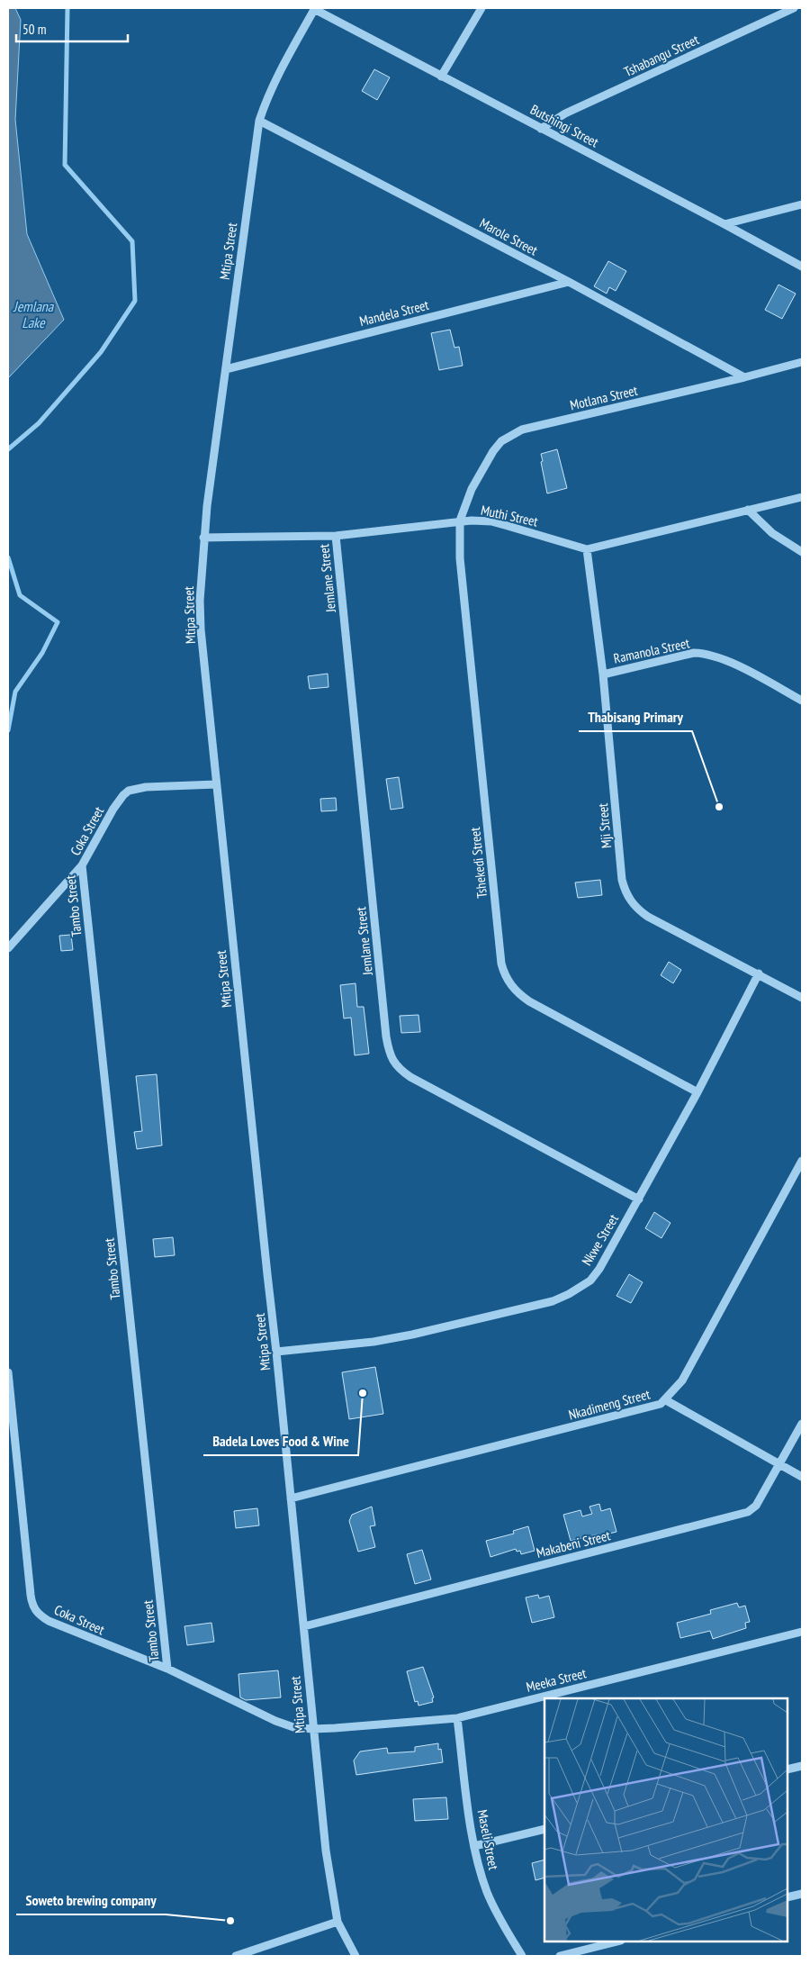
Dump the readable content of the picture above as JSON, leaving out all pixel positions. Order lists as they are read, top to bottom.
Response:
{
  "streets": {
    "street": [
      "Tshabangu Street",
      "Butshingi Street",
      "Marole Street",
      "Mtipa Street",
      "Mandela Street",
      "Motlana Street",
      "Muthi Street",
      "Jemlane Street",
      "Ramanola Street",
      "Mji Street",
      "Coka Street",
      "Tshekedi Street",
      "Tambo Street",
      "Nkwe Street",
      "Nkadimeng Street",
      "Makabeni Street",
      "Meeka Street",
      "Maseli Street"
    ]
  },
  "crossings": [
    ["Tshabangu Street", "Butshingi Street"],
    ["Butshingi Street", "Mtipa Street"],
    ["Marole Street", "Mtipa Street"],
    ["Marole Street", "Mandela Street"],
    ["Marole Street", "Motlana Street"],
    ["Mtipa Street", "Mandela Street"],
    ["Mtipa Street", "Muthi Street"],
    ["Mtipa Street", "Coka Street"],
    ["Mtipa Street", "Nkwe Street"],
    ["Mtipa Street", "Nkadimeng Street"],
    ["Mtipa Street", "Makabeni Street"],
    ["Mtipa Street", "Meeka Street"],
    ["Motlana Street", "Muthi Street"],
    ["Motlana Street", "Tshekedi Street"],
    ["Muthi Street", "Jemlane Street"],
    ["Muthi Street", "Mji Street"],
    ["Muthi Street", "Tshekedi Street"],
    ["Jemlane Street", "Nkwe Street"],
    ["Ramanola Street", "Mji Street"],
    ["Mji Street", "Nkwe Street"],
    ["Coka Street", "Tambo Street"],
    ["Coka Street", "Meeka Street"],
    ["Tshekedi Street", "Nkwe Street"],
    ["Meeka Street", "Maseli Street"]
  ],
  "water": ["Jemlana Lake"],
  "places": ["Thabisang Primary", "Badela Loves Food & Wine", "Soweto brewing company"],
  "scale_bar": "50 m"
}
